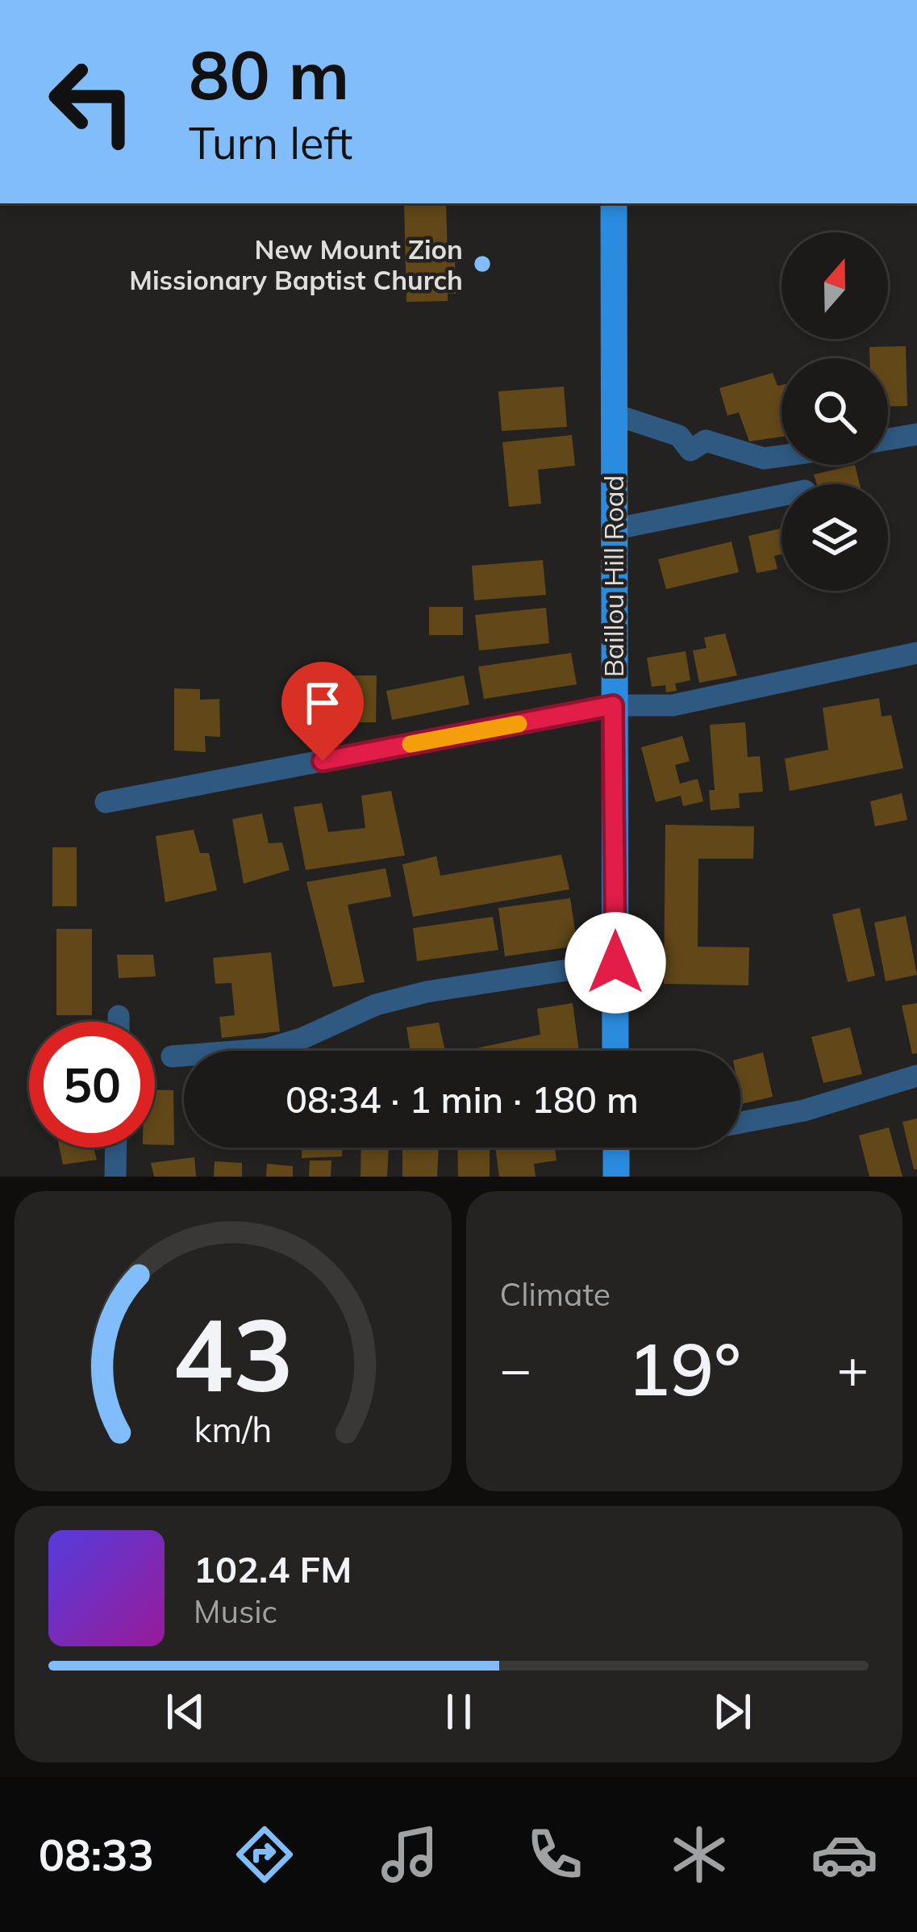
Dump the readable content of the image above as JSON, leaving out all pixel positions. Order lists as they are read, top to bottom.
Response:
{
  "streets": {
    "main road": ["Baillou Hill Road"]
  },
  "places": ["New Mount Zion Missionary Baptist Church"],
  "north": "top",
  "page": {
    "turn": ["80 m", "Turn left"],
    "limit": "50",
    "trip": "08:34 · 1 min · 180 m",
    "tile": "Climate",
    "heat": ["−", "19°", "+"],
    "song": ["102.4 FM", "Music"],
    "tabs": "08:33",
    "gauge": ["43", "km/h"]
  }
}
